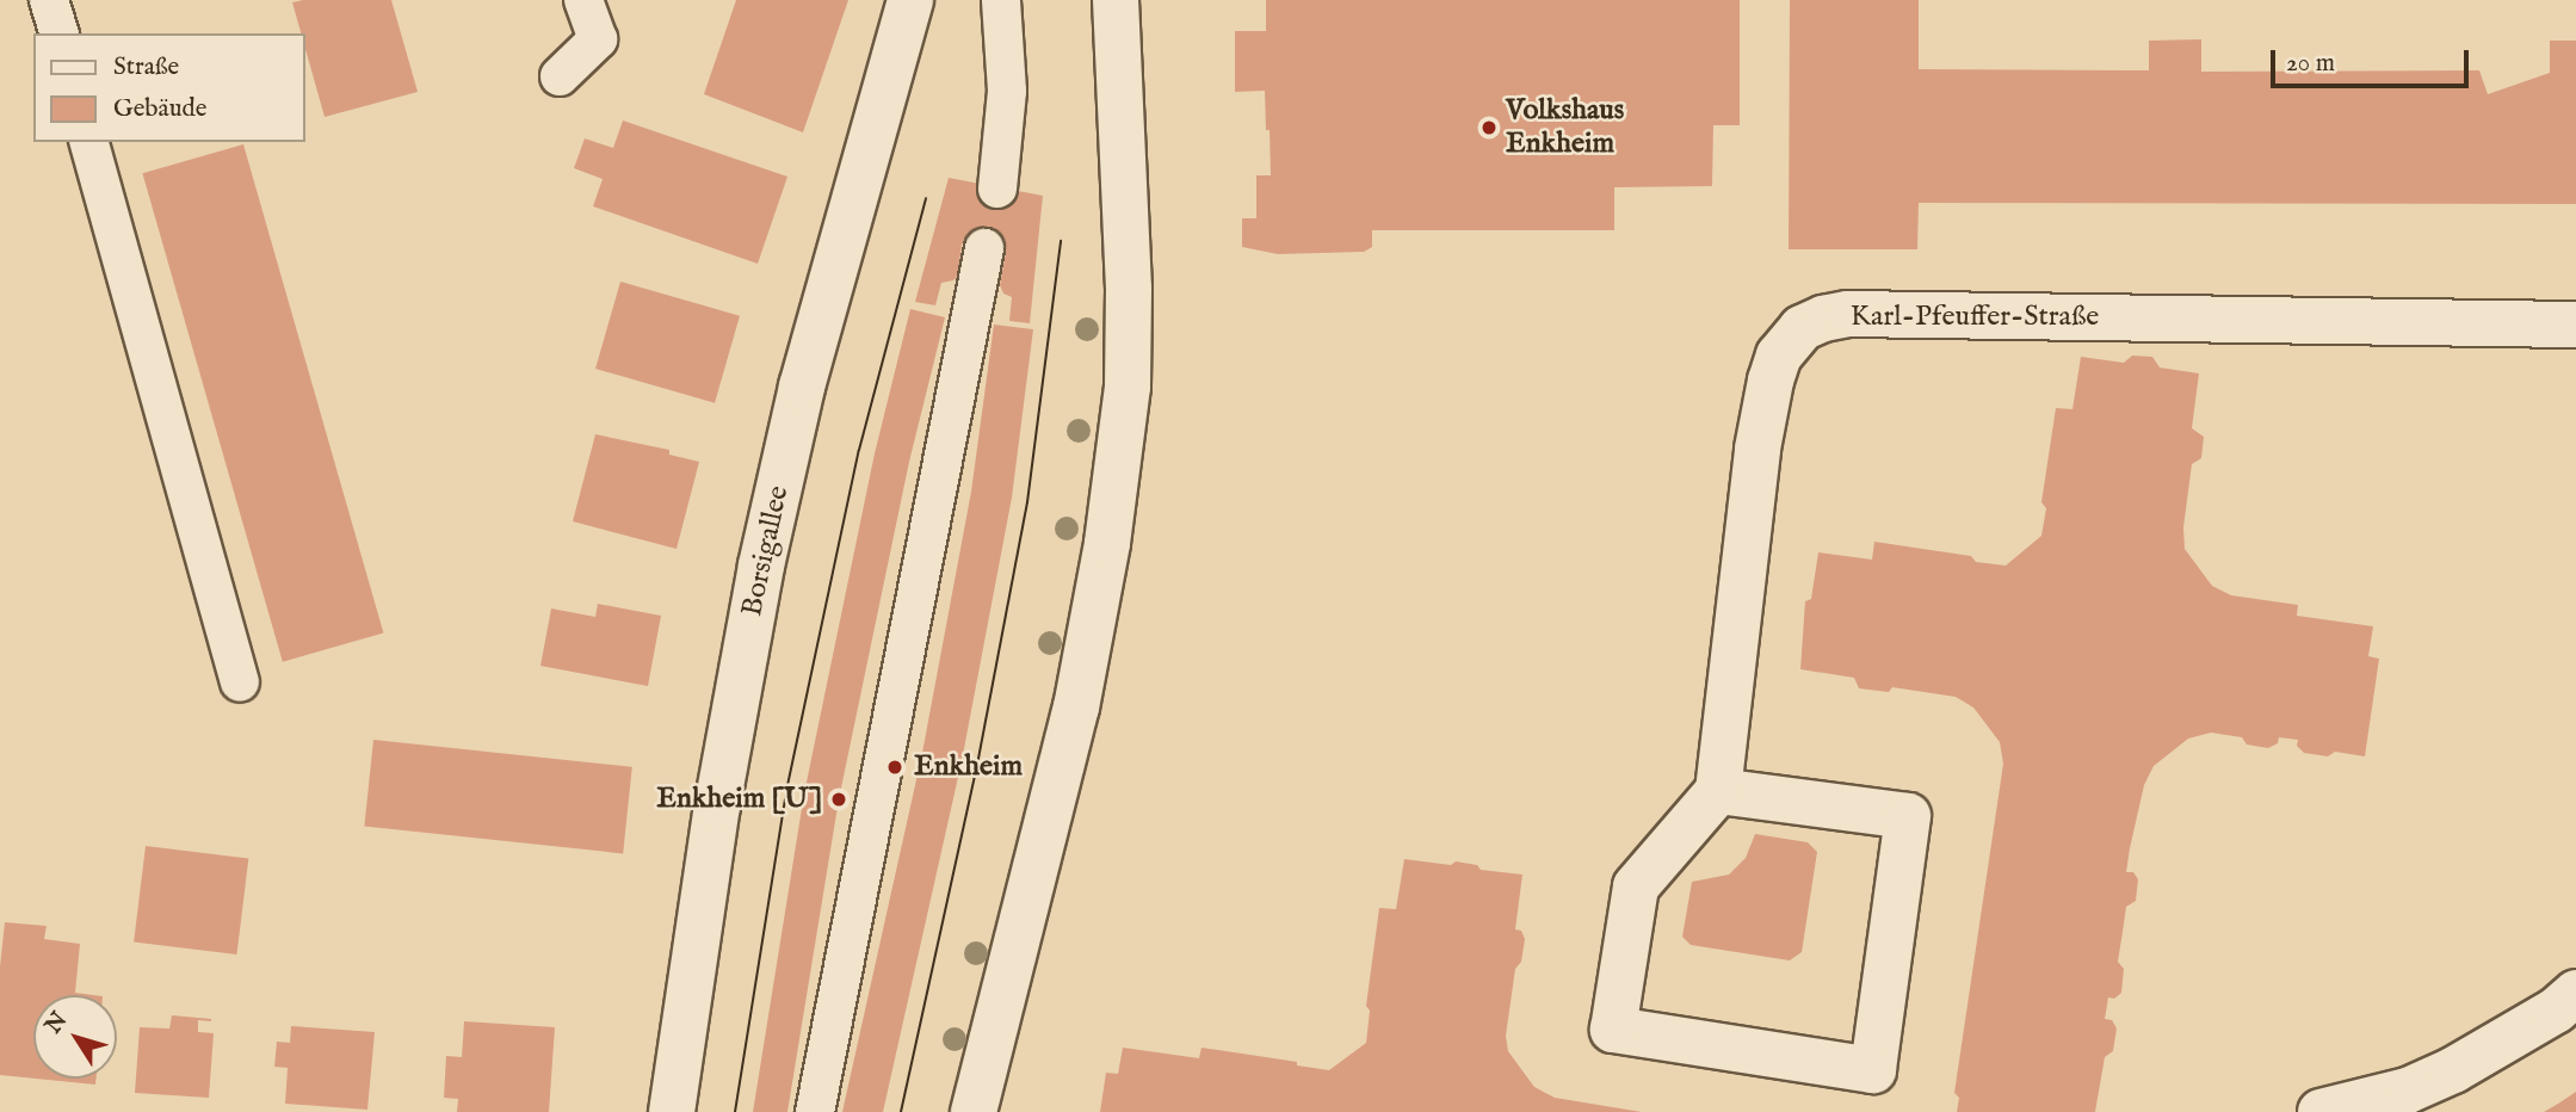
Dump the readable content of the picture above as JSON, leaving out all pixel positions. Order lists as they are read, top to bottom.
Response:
{
  "streets": {
    "street": ["Karl-Pfeuffer-Straße", "Borsigallee"]
  },
  "places": ["Volkshaus Enkheim", "Enkheim", "Enkheim [U]"],
  "legend": ["Straße", "Gebäude"],
  "scale_bar": "20 m",
  "north": "top left"
}
